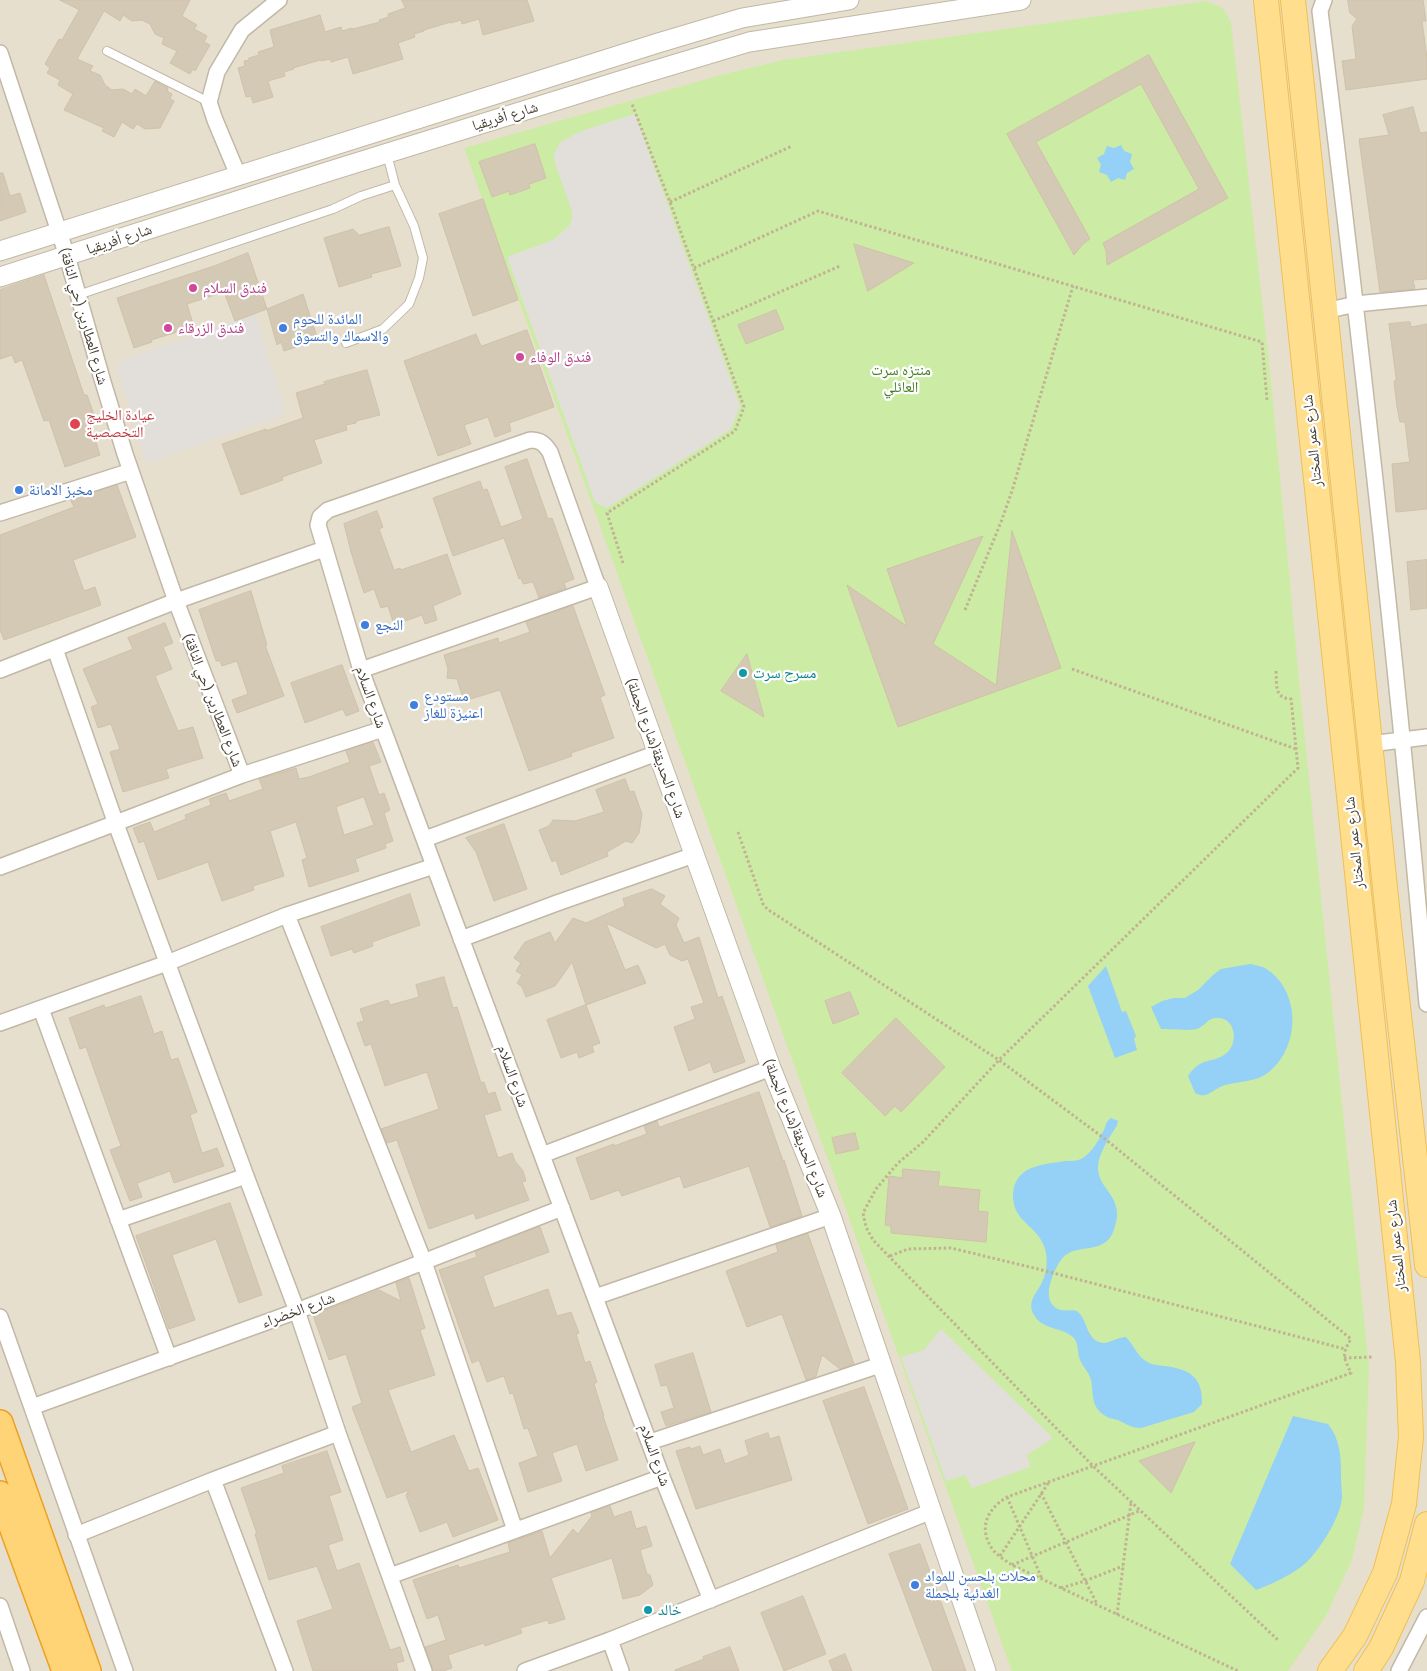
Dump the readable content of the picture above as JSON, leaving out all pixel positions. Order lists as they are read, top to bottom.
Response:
{
  "streets": {
    "main road": ["شارع عمر المختار"],
    "street": [
      "شارع أفريقيا",
      "شارع العطارين (حي الناقة)",
      "شارع السلام",
      "شارع الحديقة(شارع الجملة)",
      "شارع الخضراء"
    ]
  },
  "crossings": [
    ["شارع أفريقيا", "شارع العطارين (حي الناقة)"],
    ["شارع السلام", "شارع الحديقة(شارع الجملة)"],
    ["شارع السلام", "شارع الخضراء"]
  ],
  "parks": ["منتزه سرت العائلي"],
  "places": [
    "فندق السلام",
    "فندق الزرقاء",
    "المائدة للحوم والاسماك والتسوق",
    "فندق الوفاء",
    "عيادة الخليج التخصصية",
    "مخبز الامانة",
    "النجع",
    "مسرح سرت",
    "مستودع اعنيزة للغاز",
    "محلات بلحسن للمواد الغدئية بلجملة",
    "خالد"
  ]
}
